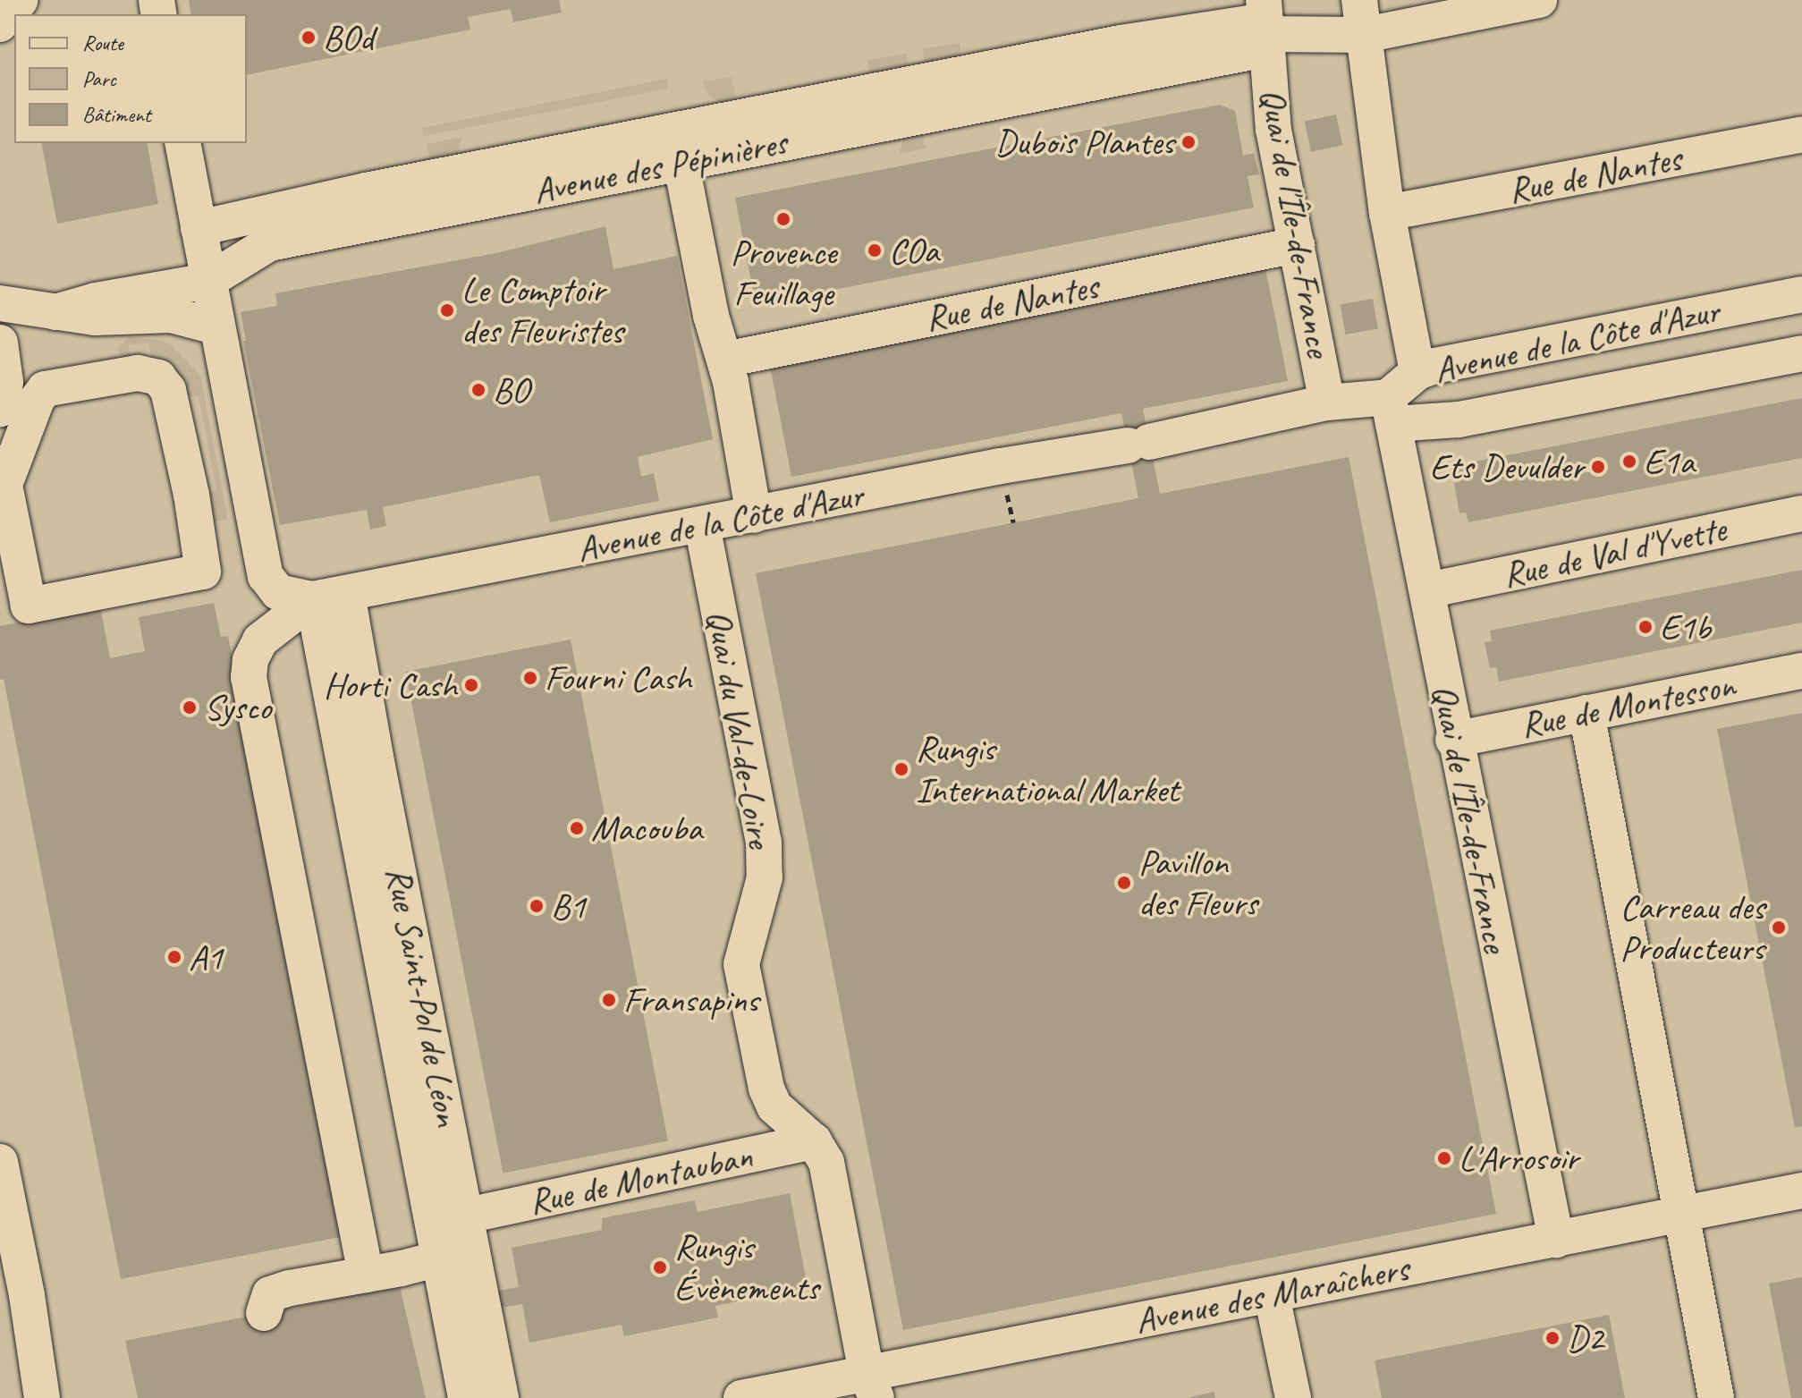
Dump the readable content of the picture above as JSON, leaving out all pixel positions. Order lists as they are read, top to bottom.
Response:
{
  "streets": {
    "street": [
      "Avenue des Pépinières",
      "Rue de Nantes",
      "Quai de l'Île-de-France",
      "Avenue de la Côte d'Azur",
      "Rue de Val d'Yvette",
      "Rue de Montesson",
      "Quai du Val-de-Loire",
      "Rue Saint-Pol de Léon",
      "Rue de Montauban",
      "Avenue des Maraîchers"
    ]
  },
  "crossings": [
    ["Avenue des Pépinières", "Quai de l'Île-de-France"],
    ["Rue de Nantes", "Quai de l'Île-de-France"],
    ["Quai de l'Île-de-France", "Avenue de la Côte d'Azur"],
    ["Quai de l'Île-de-France", "Rue de Val d'Yvette"],
    ["Quai de l'Île-de-France", "Rue de Montesson"],
    ["Quai de l'Île-de-France", "Avenue des Maraîchers"],
    ["Avenue de la Côte d'Azur", "Quai du Val-de-Loire"],
    ["Avenue de la Côte d'Azur", "Rue Saint-Pol de Léon"],
    ["Quai du Val-de-Loire", "Rue de Montauban"],
    ["Quai du Val-de-Loire", "Avenue des Maraîchers"],
    ["Rue Saint-Pol de Léon", "Rue de Montauban"]
  ],
  "places": [
    "BOd",
    "Dubois Plantes",
    "Provence Feuillage",
    "COa",
    "Le Comptoir des Fleuristes",
    "BO",
    "E1a",
    "Ets Devulder",
    "E1b",
    "Fourni Cash",
    "Horti Cash",
    "Sysco",
    "Rungis International Market",
    "Macouba",
    "Pavillon des Fleurs",
    "B1",
    "Carreau des Producteurs",
    "A1",
    "Fransapins",
    "L'Arrosoir",
    "Rungis Évènements",
    "D2"
  ],
  "legend": ["Route", "Parc", "Bâtiment"]
}
